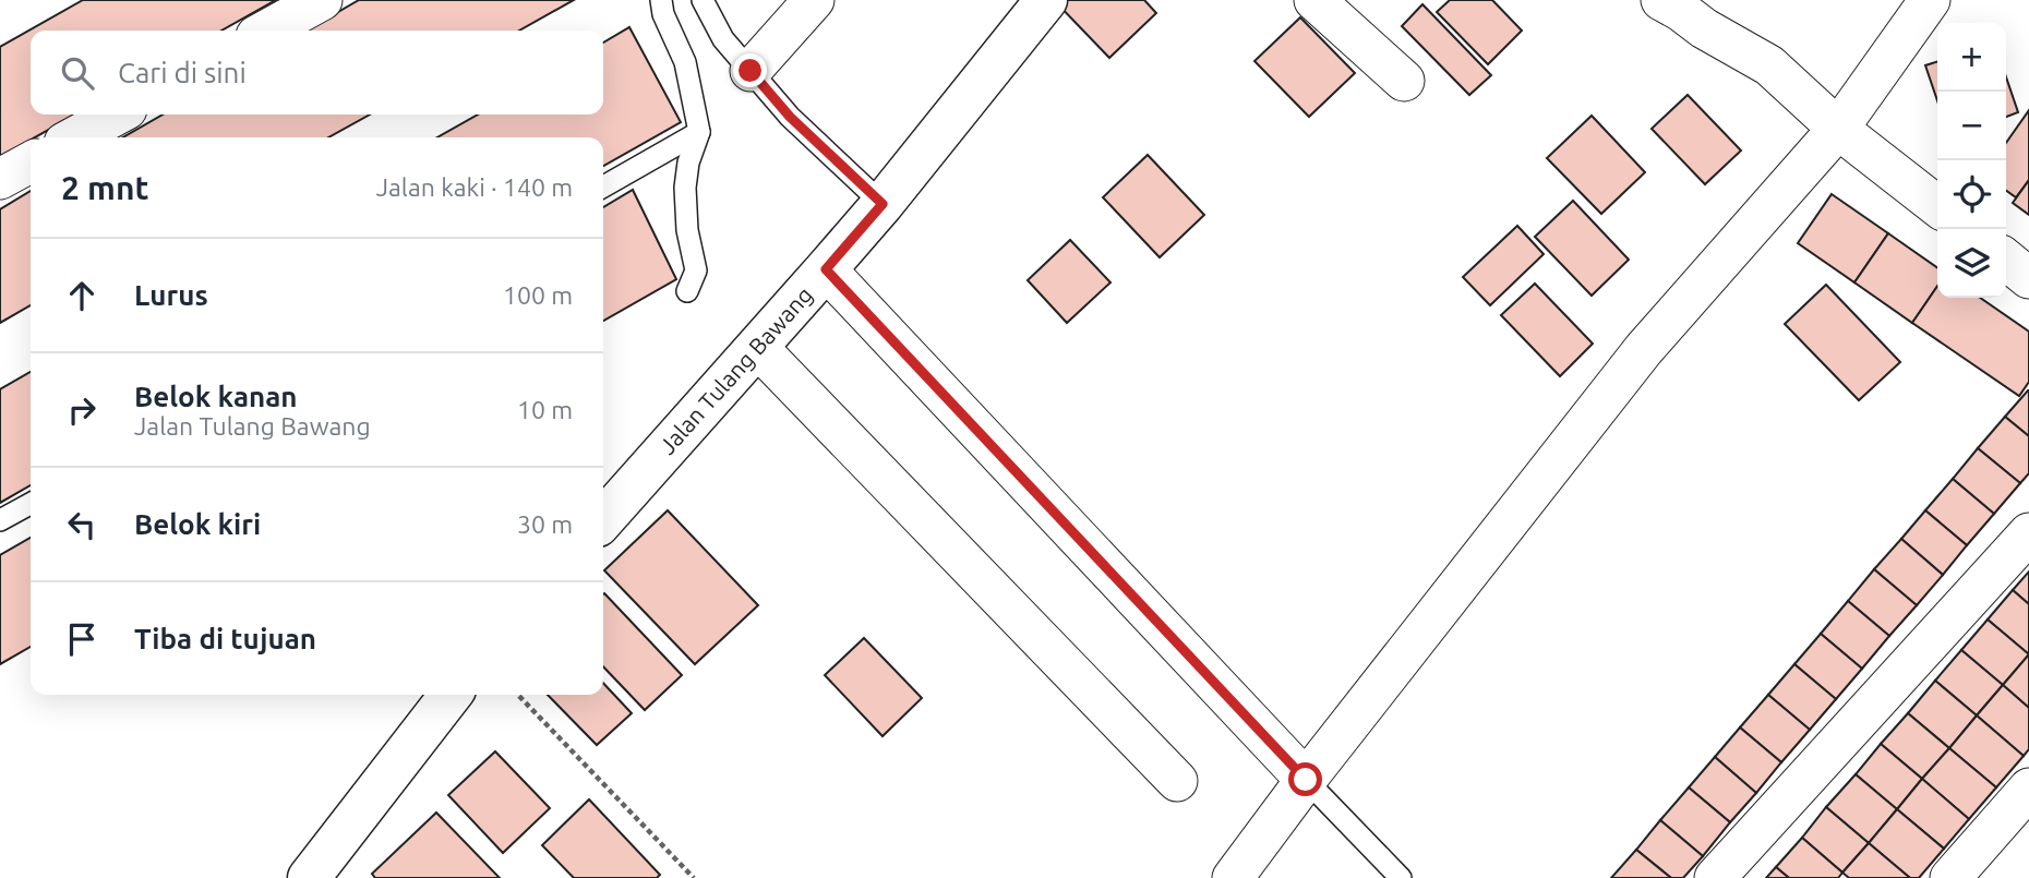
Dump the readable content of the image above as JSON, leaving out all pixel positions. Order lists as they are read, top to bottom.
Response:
{
  "streets": {
    "street": ["Jalan Tulang Bawang"]
  },
  "page": {
    "map_buttons": ["+", "−"],
    "search": "Cari di sini",
    "heading": ["2 mnt", "Jalan kaki · 140 m"],
    "list": [
      ["Lurus", "100 m"],
      ["Belok kanan", "Jalan Tulang Bawang", "10 m"],
      ["Belok kiri", "30 m"],
      "Tiba di tujuan"
    ]
  }
}
